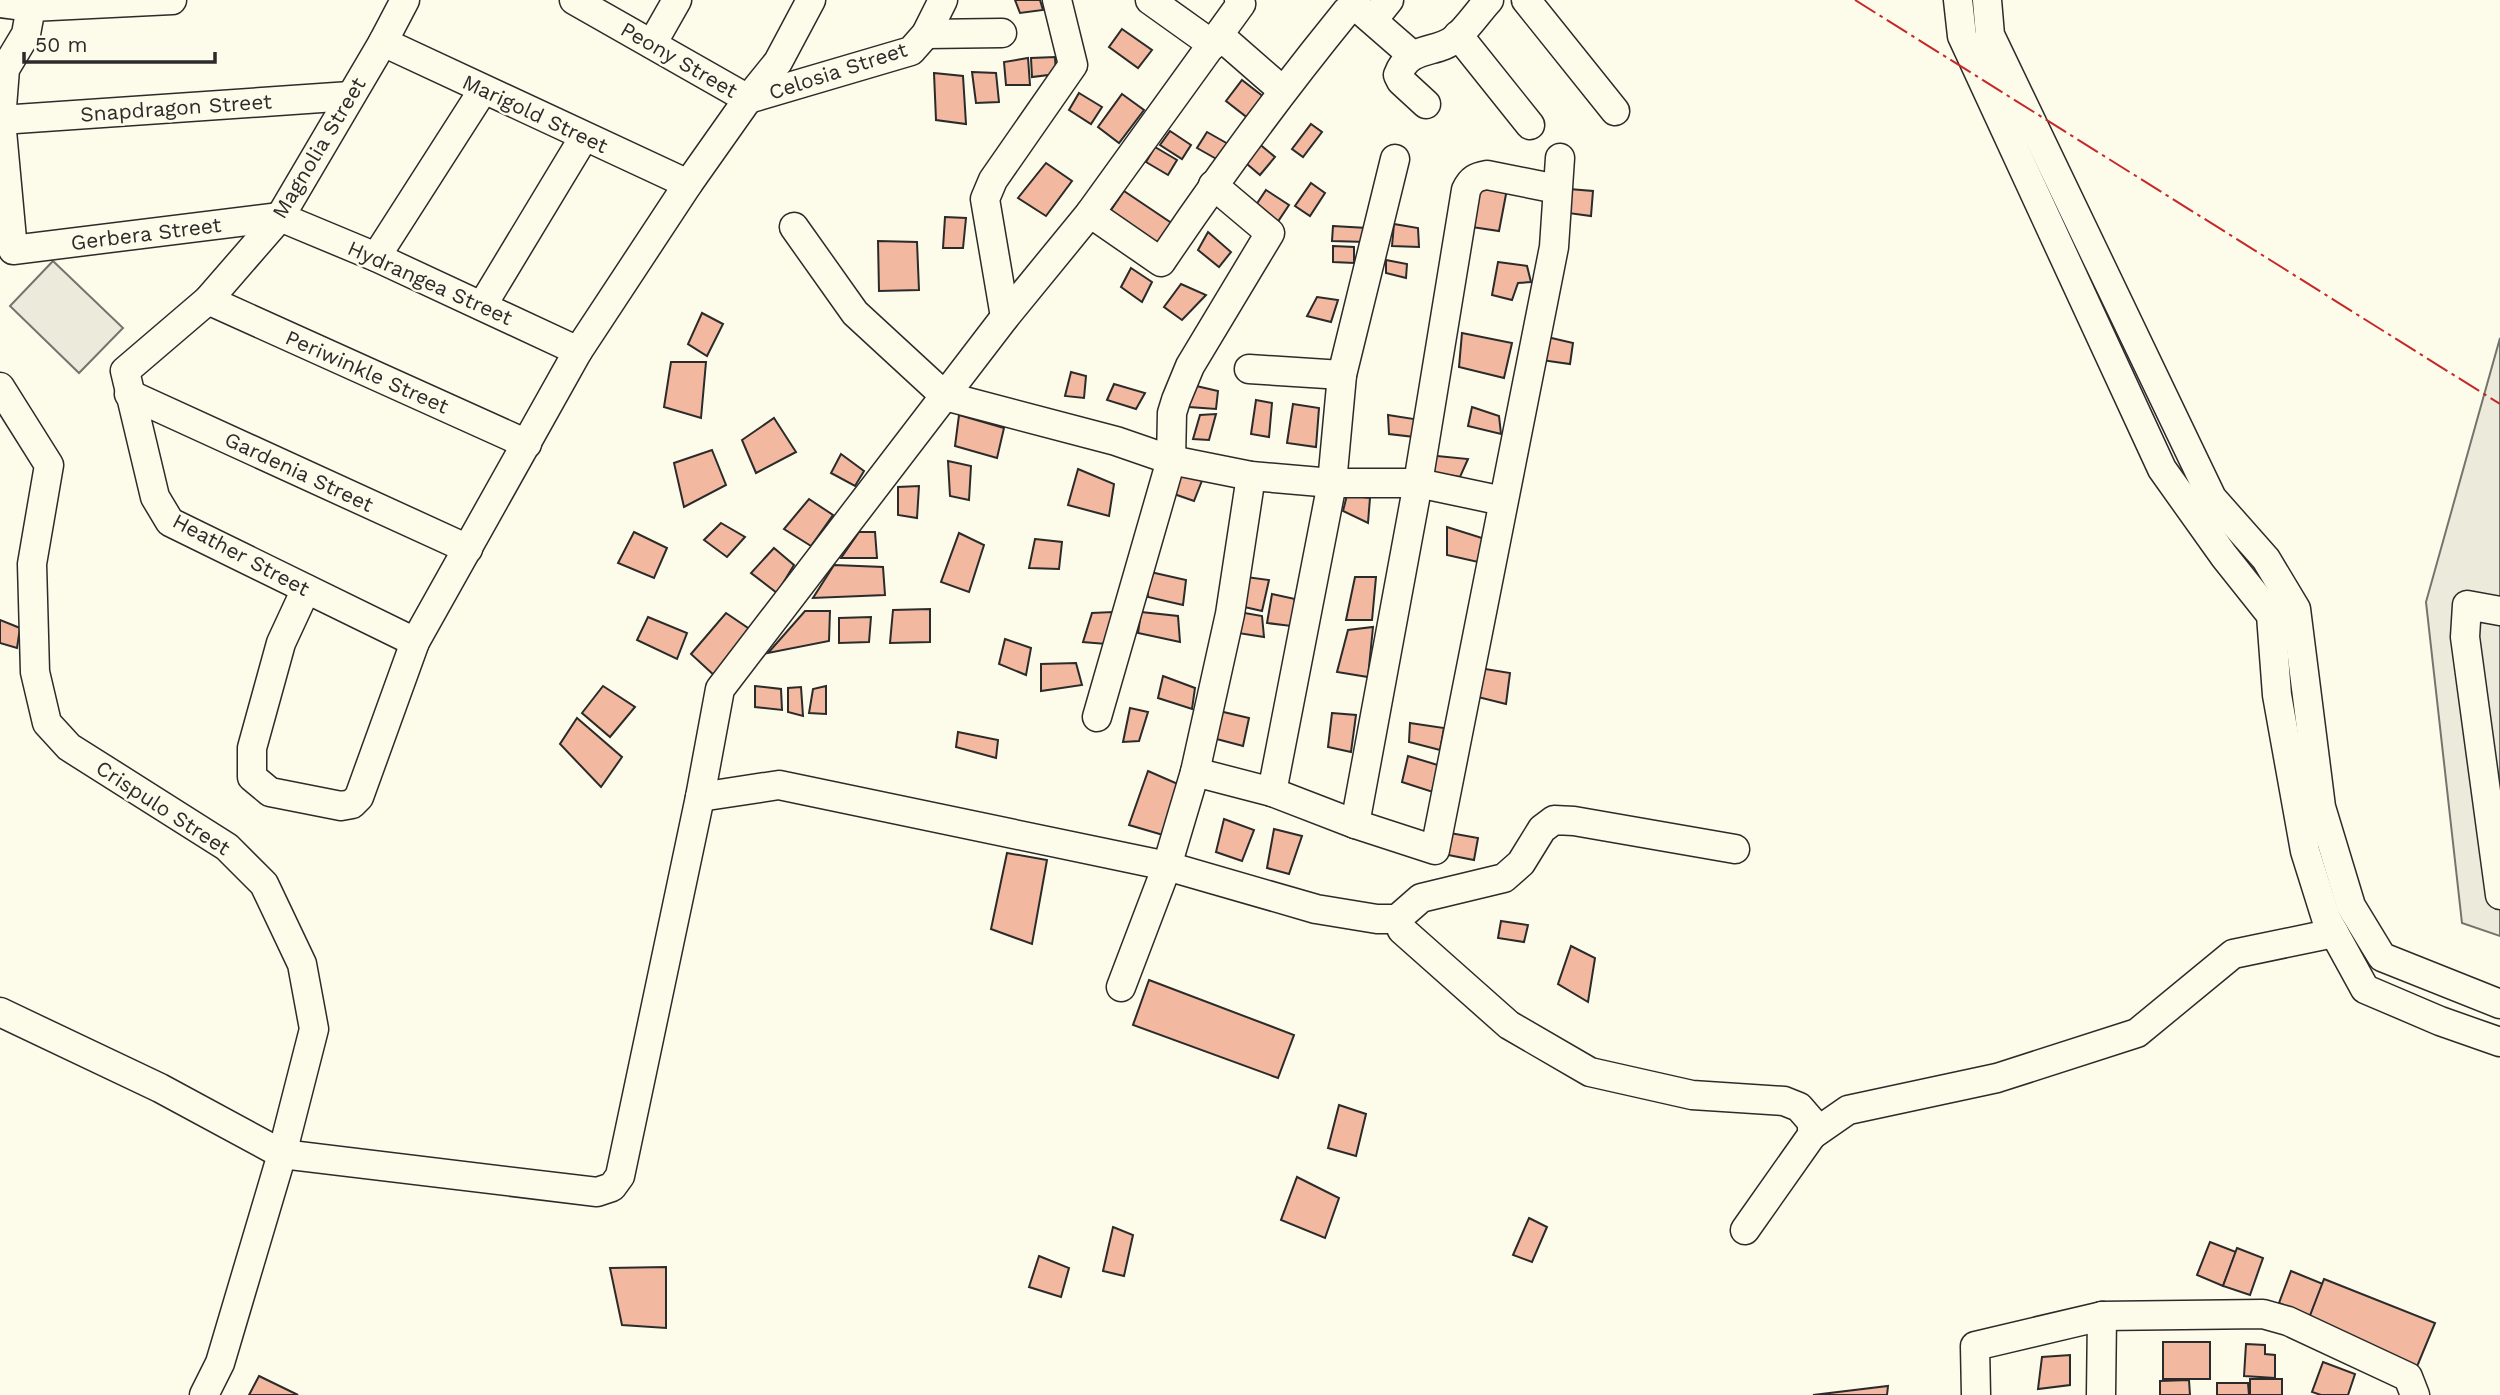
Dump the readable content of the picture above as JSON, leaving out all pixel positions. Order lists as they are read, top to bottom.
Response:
{
  "streets": {
    "street": [
      "Peony Street",
      "Celosia Street",
      "Snapdragon Street",
      "Marigold Street",
      "Magnolia Street",
      "Gerbera Street",
      "Hydrangea Street",
      "Periwinkle Street",
      "Gardenia Street",
      "Heather Street",
      "Crispulo Street"
    ]
  },
  "crossings": [
    ["Peony Street", "Celosia Street"],
    ["Snapdragon Street", "Magnolia Street"],
    ["Snapdragon Street", "Gerbera Street"],
    ["Marigold Street", "Magnolia Street"],
    ["Magnolia Street", "Gerbera Street"],
    ["Magnolia Street", "Hydrangea Street"],
    ["Magnolia Street", "Periwinkle Street"],
    ["Magnolia Street", "Gardenia Street"],
    ["Magnolia Street", "Heather Street"],
    ["Gerbera Street", "Hydrangea Street"],
    ["Gardenia Street", "Heather Street"]
  ],
  "scale_bar": "50 m"
}
